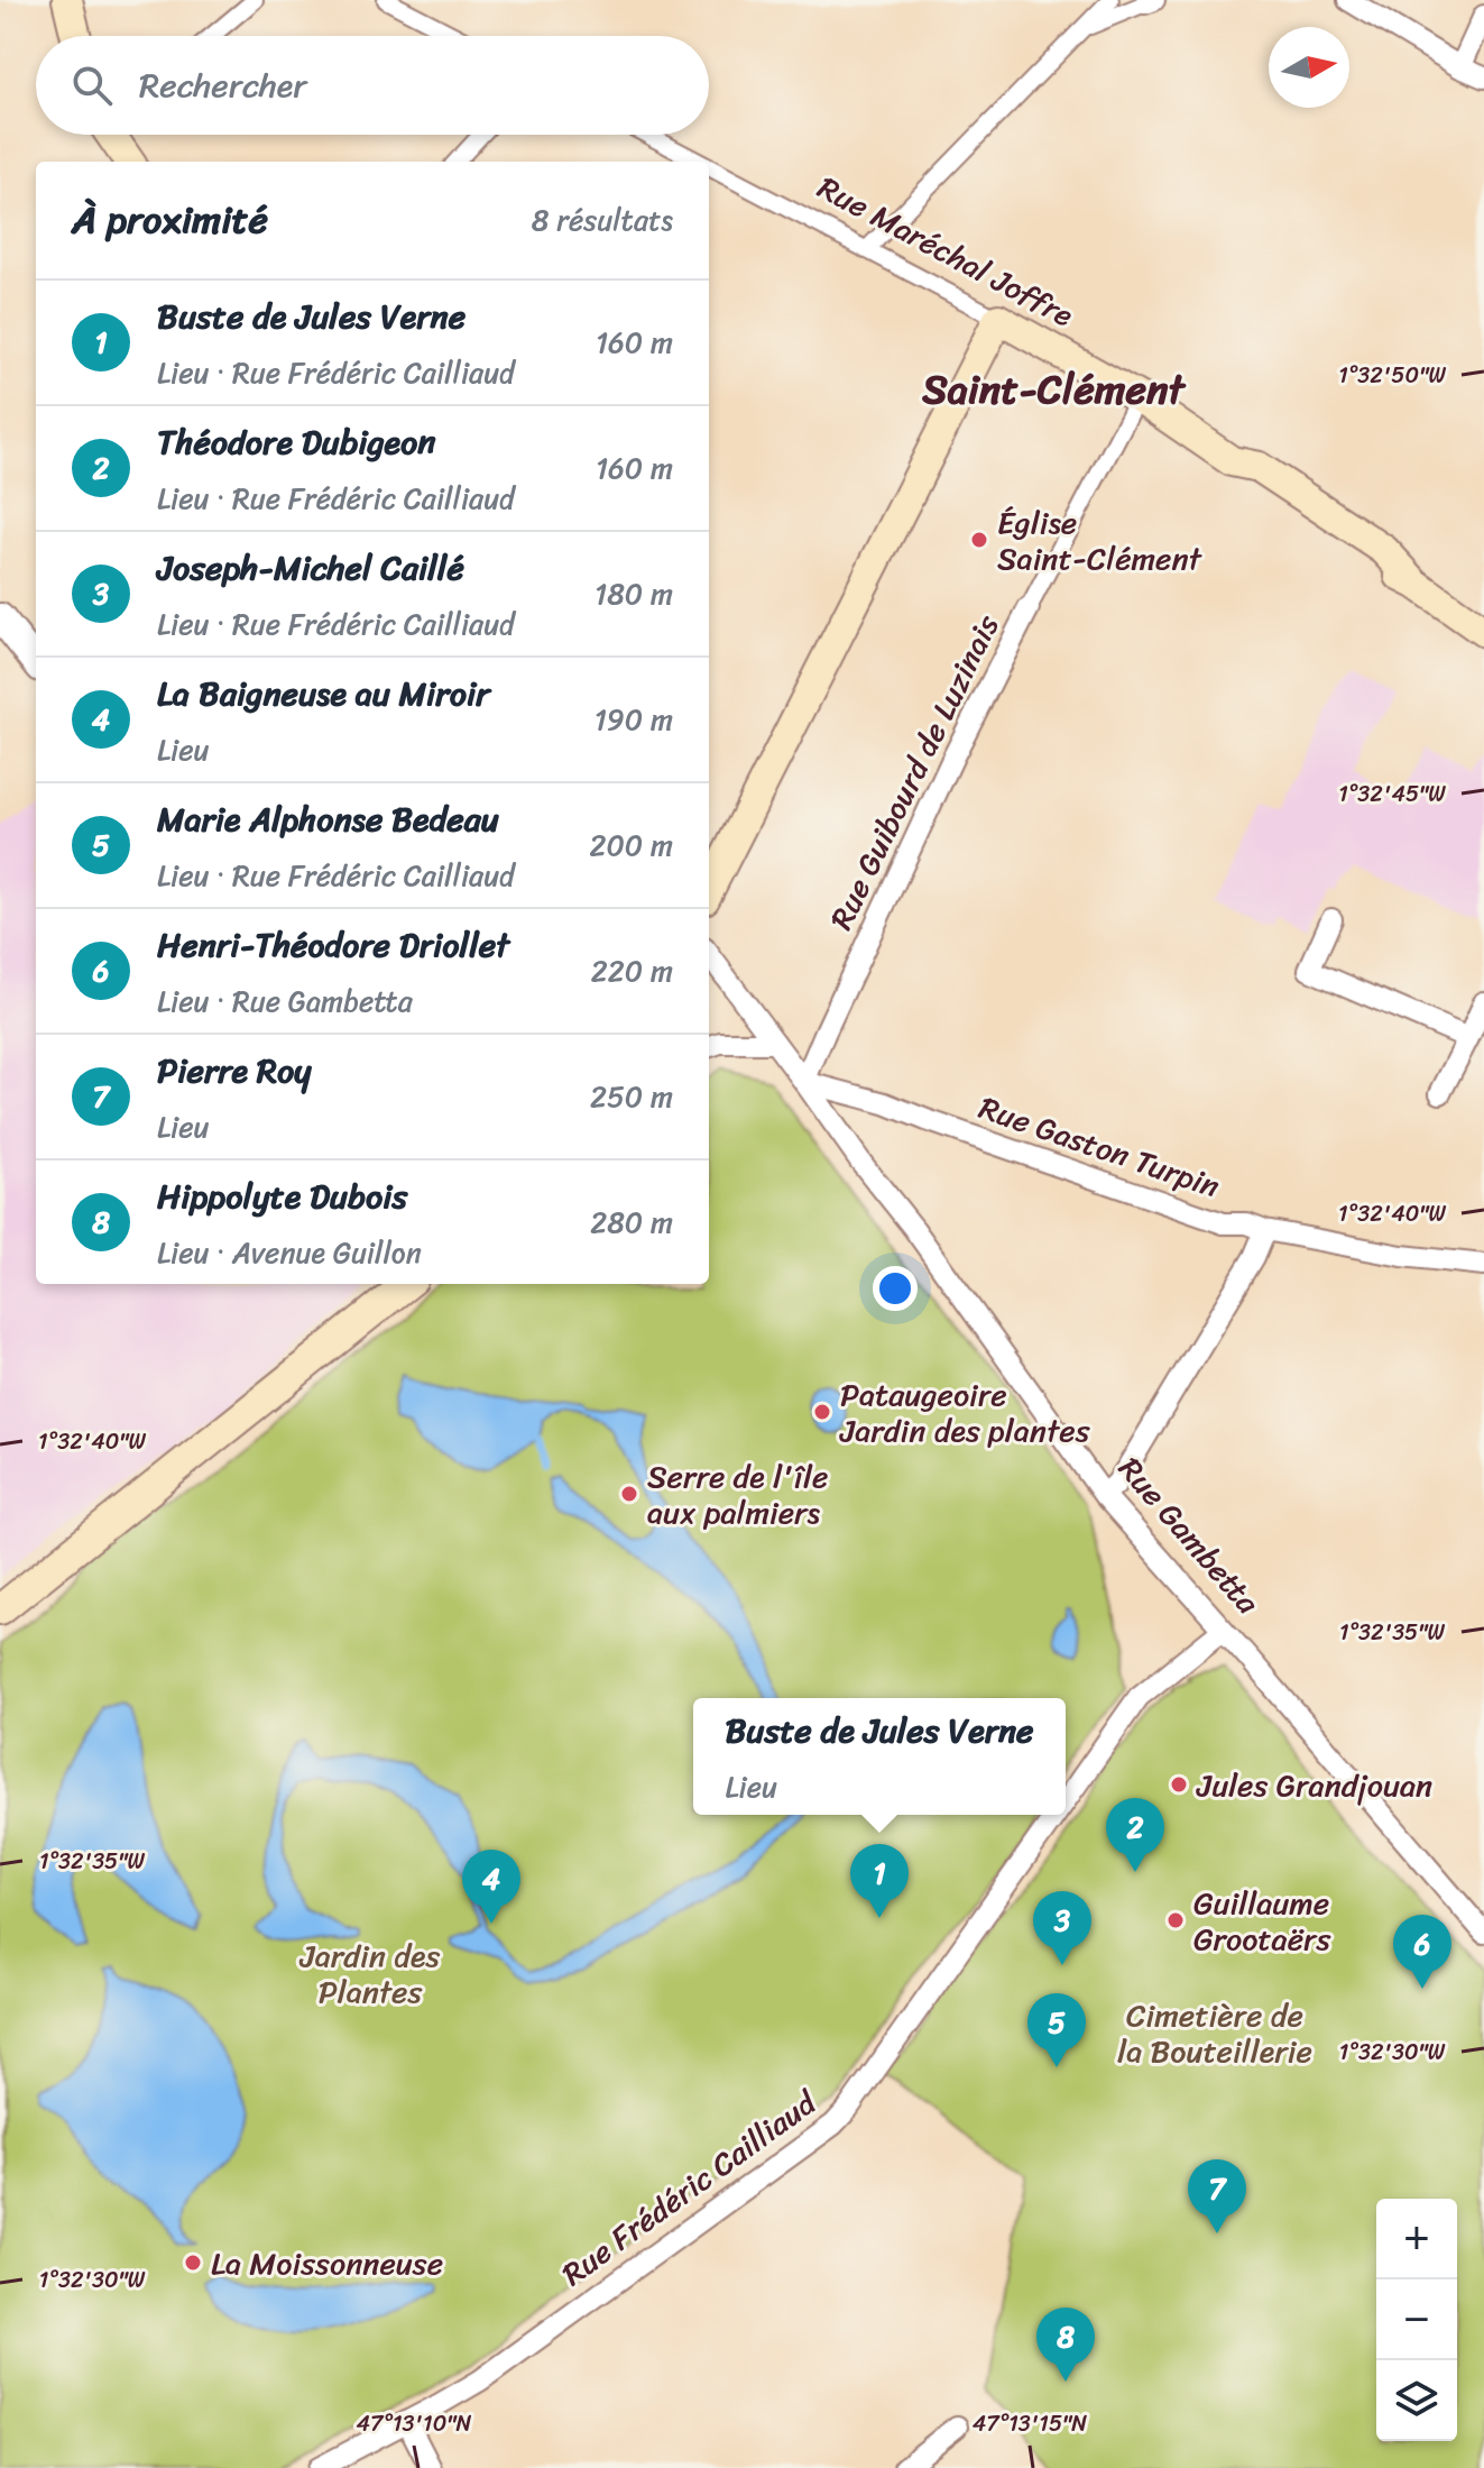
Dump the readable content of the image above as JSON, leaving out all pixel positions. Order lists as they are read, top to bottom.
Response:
{
  "streets": {
    "main road": ["Rue Maréchal Joffre"],
    "street": [
      "Rue Guibourd de Luzinais",
      "Rue Gaston Turpin",
      "Rue Gambetta",
      "Rue Frédéric Cailliaud"
    ]
  },
  "crossings": [
    ["Rue Maréchal Joffre", "Rue Guibourd de Luzinais"],
    ["Rue Guibourd de Luzinais", "Rue Gaston Turpin"],
    ["Rue Guibourd de Luzinais", "Rue Gambetta"],
    ["Rue Gaston Turpin", "Rue Gambetta"],
    ["Rue Gambetta", "Rue Frédéric Cailliaud"]
  ],
  "districts": ["Saint-Clément"],
  "parks": ["Jardin des Plantes", "Cimetière de la Bouteillerie"],
  "places": [
    "Église Saint-Clément",
    "Pataugeoire Jardin des plantes",
    "Serre de l'île aux palmiers",
    "Jules Grandjouan",
    "Guillaume Grootaërs",
    "La Moissonneuse"
  ],
  "north": "right",
  "page": {
    "search": "Rechercher",
    "heading": ["À proximité", "8 résultats"],
    "list": [
      {
        "mark": "1",
        "name": "Buste de Jules Verne",
        "note": "Lieu · Rue Frédéric Cailliaud",
        "value": "160 m"
      },
      {
        "mark": "2",
        "name": "Théodore Dubigeon",
        "note": "Lieu · Rue Frédéric Cailliaud",
        "value": "160 m"
      },
      {
        "mark": "3",
        "name": "Joseph-Michel Caillé",
        "note": "Lieu · Rue Frédéric Cailliaud",
        "value": "180 m"
      },
      {
        "mark": "4",
        "name": "La Baigneuse au Miroir",
        "note": "Lieu",
        "value": "190 m"
      },
      {
        "mark": "5",
        "name": "Marie Alphonse Bedeau",
        "note": "Lieu · Rue Frédéric Cailliaud",
        "value": "200 m"
      },
      {
        "mark": "6",
        "name": "Henri-Théodore Driollet",
        "note": "Lieu · Rue Gambetta",
        "value": "220 m"
      },
      {
        "mark": "7",
        "name": "Pierre Roy",
        "note": "Lieu",
        "value": "250 m"
      },
      {
        "mark": "8",
        "name": "Hippolyte Dubois",
        "note": "Lieu · Avenue Guillon",
        "value": "280 m"
      }
    ],
    "popup": ["Buste de Jules Verne", "Lieu"],
    "pins": [
      "2",
      "1",
      "4",
      "3",
      "6",
      "5",
      "7",
      "8"
    ],
    "map_buttons": ["+", "−"]
  },
  "coordinates": [
    "1°32'50\"W",
    "1°32'45\"W",
    "1°32'40\"W",
    "1°32'35\"W",
    "1°32'30\"W",
    "47°13'10\"N",
    "47°13'15\"N"
  ]
}
